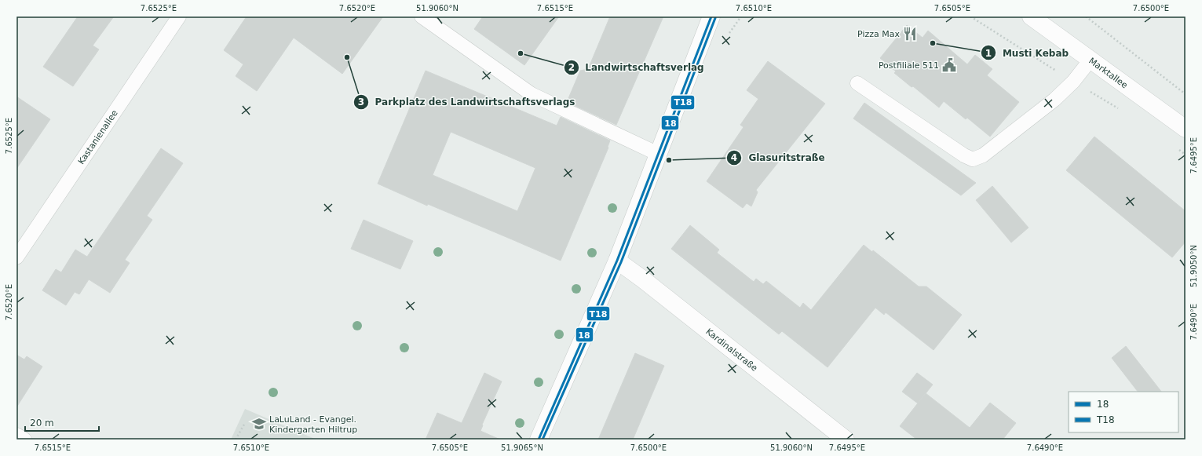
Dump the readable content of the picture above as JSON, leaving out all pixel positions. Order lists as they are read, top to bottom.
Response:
{
  "streets": {
    "street": ["Marktallee", "Kardinalstraße"],
    "lane": ["Kastanienallee"]
  },
  "places": {
    "restaurant": ["Pizza Max"],
    "other": [
      "Musti Kebab",
      "Landwirtschaftsverlag",
      "Parkplatz des Landwirtschaftsverlags",
      "Glasuritstraße"
    ],
    "public building": ["Postfiliale 511"],
    "school or university": ["LaLuLand - Evangel. Kindergarten Hiltrup"]
  },
  "lines": ["transit line 18", "transit line T18"],
  "legend": ["18", "T18"],
  "scale_bar": "20 m",
  "coordinates": [
    "7.6525°E",
    "7.6520°E",
    "51.9060°N",
    "7.6515°E",
    "7.6510°E",
    "7.6505°E",
    "7.6500°E",
    "7.6495°E",
    "51.9050°N",
    "7.6490°E",
    "51.9065°N"
  ]
}
